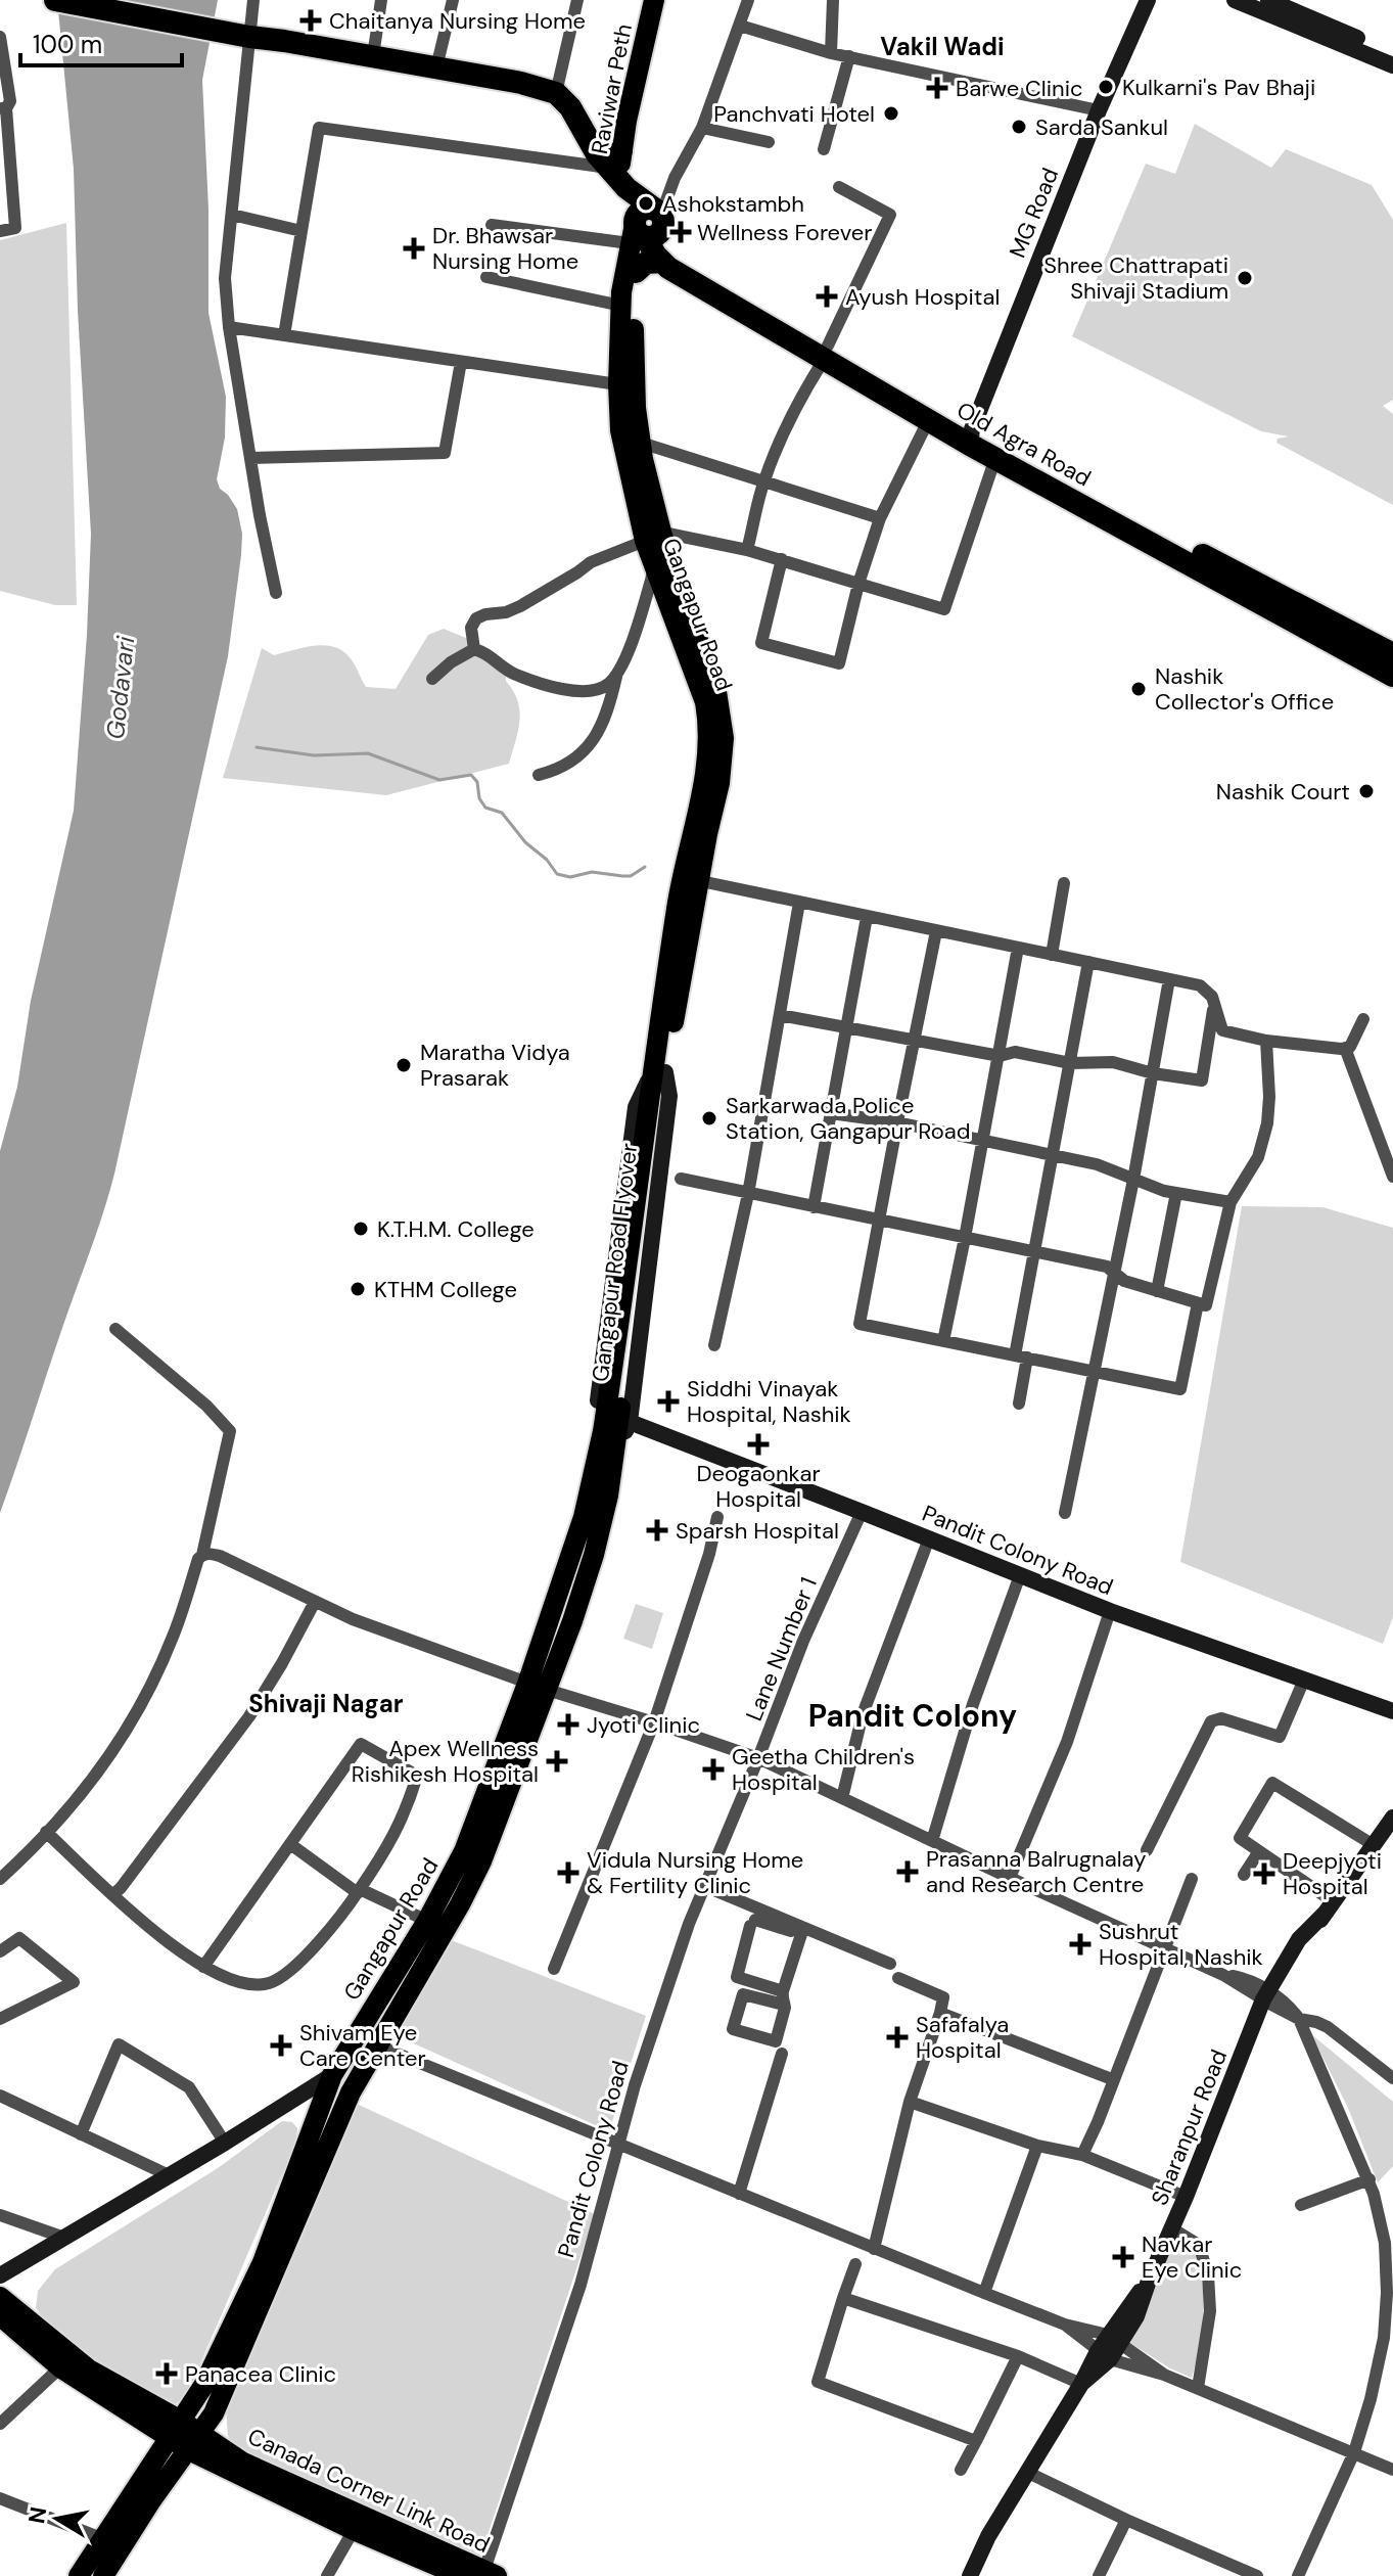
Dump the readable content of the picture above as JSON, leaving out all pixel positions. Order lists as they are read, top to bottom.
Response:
{
  "streets": {
    "highway": ["Old Agra Road"],
    "main road": [
      "Raviwar Peth",
      "Gangapur Road",
      "Gangapur Road Flyover",
      "Canada Corner Link Road"
    ],
    "street": [
      "MG Road",
      "Pandit Colony Road",
      "Lane Number 1",
      "Sharanpur Road"
    ]
  },
  "crossings": [
    ["Raviwar Peth", "Old Agra Road"],
    ["MG Road", "Old Agra Road"],
    ["Old Agra Road", "Gangapur Road"],
    ["Gangapur Road", "Gangapur Road Flyover"],
    ["Gangapur Road", "Canada Corner Link Road"],
    ["Gangapur Road Flyover", "Pandit Colony Road"],
    ["Pandit Colony Road", "Lane Number 1"],
    ["Pandit Colony Road", "Canada Corner Link Road"]
  ],
  "districts": ["Vakil Wadi", "Shivaji Nagar", "Pandit Colony"],
  "water": ["Godavari"],
  "places": {
    "health": [
      "Chaitanya Nursing Home",
      "Barwe Clinic",
      "Wellness Forever",
      "Dr. Bhawsar Nursing Home",
      "Ayush Hospital",
      "Siddhi Vinayak Hospital, Nashik",
      "Deogaonkar Hospital",
      "Sparsh Hospital",
      "Jyoti Clinic",
      "Apex Wellness Rishikesh Hospital",
      "Geetha Children's Hospital",
      "Prasanna Balrugnalay and Research Centre",
      "Vidula Nursing Home & Fertility Clinic",
      "Deepjyoti Hospital",
      "Sushrut Hospital, Nashik",
      "Safafalya Hospital",
      "Shivam Eye Care Center",
      "Navkar Eye Clinic",
      "Panacea Clinic"
    ],
    "other": [
      "Kulkarni's Pav Bhaji",
      "Panchvati Hotel",
      "Sarda Sankul",
      "Ashokstambh",
      "Shree Chattrapati Shivaji Stadium",
      "Nashik Collector's Office",
      "Nashik Court",
      "Maratha Vidya Prasarak",
      "Sarkarwada Police Station, Gangapur Road",
      "K.T.H.M. College",
      "KTHM College"
    ]
  },
  "scale_bar": "100 m",
  "north": "left"
}
